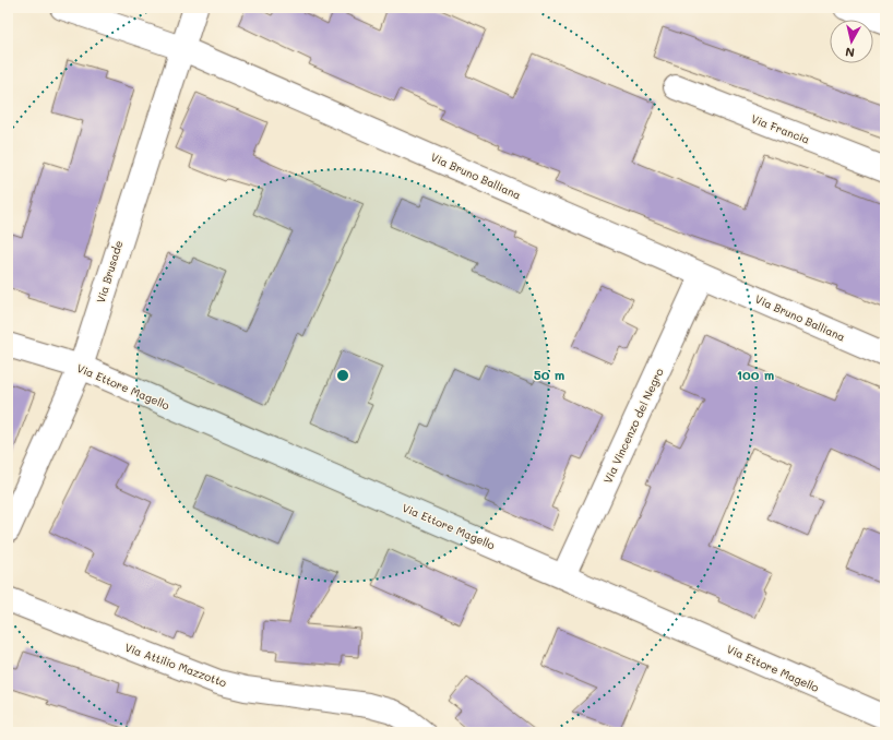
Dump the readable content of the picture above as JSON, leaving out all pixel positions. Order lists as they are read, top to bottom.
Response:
{
  "streets": {
    "street": [
      "Via Francia",
      "Via Bruno Balliana",
      "Via Brusade",
      "Via Ettore Magello",
      "Via Vincenzo del Negro",
      "Via Attilio Mazzotto"
    ]
  },
  "crossings": [
    ["Via Bruno Balliana", "Via Brusade"],
    ["Via Bruno Balliana", "Via Vincenzo del Negro"],
    ["Via Brusade", "Via Ettore Magello"],
    ["Via Ettore Magello", "Via Vincenzo del Negro"]
  ],
  "north": "bottom",
  "rings": ["50 m", "100 m"]
}
